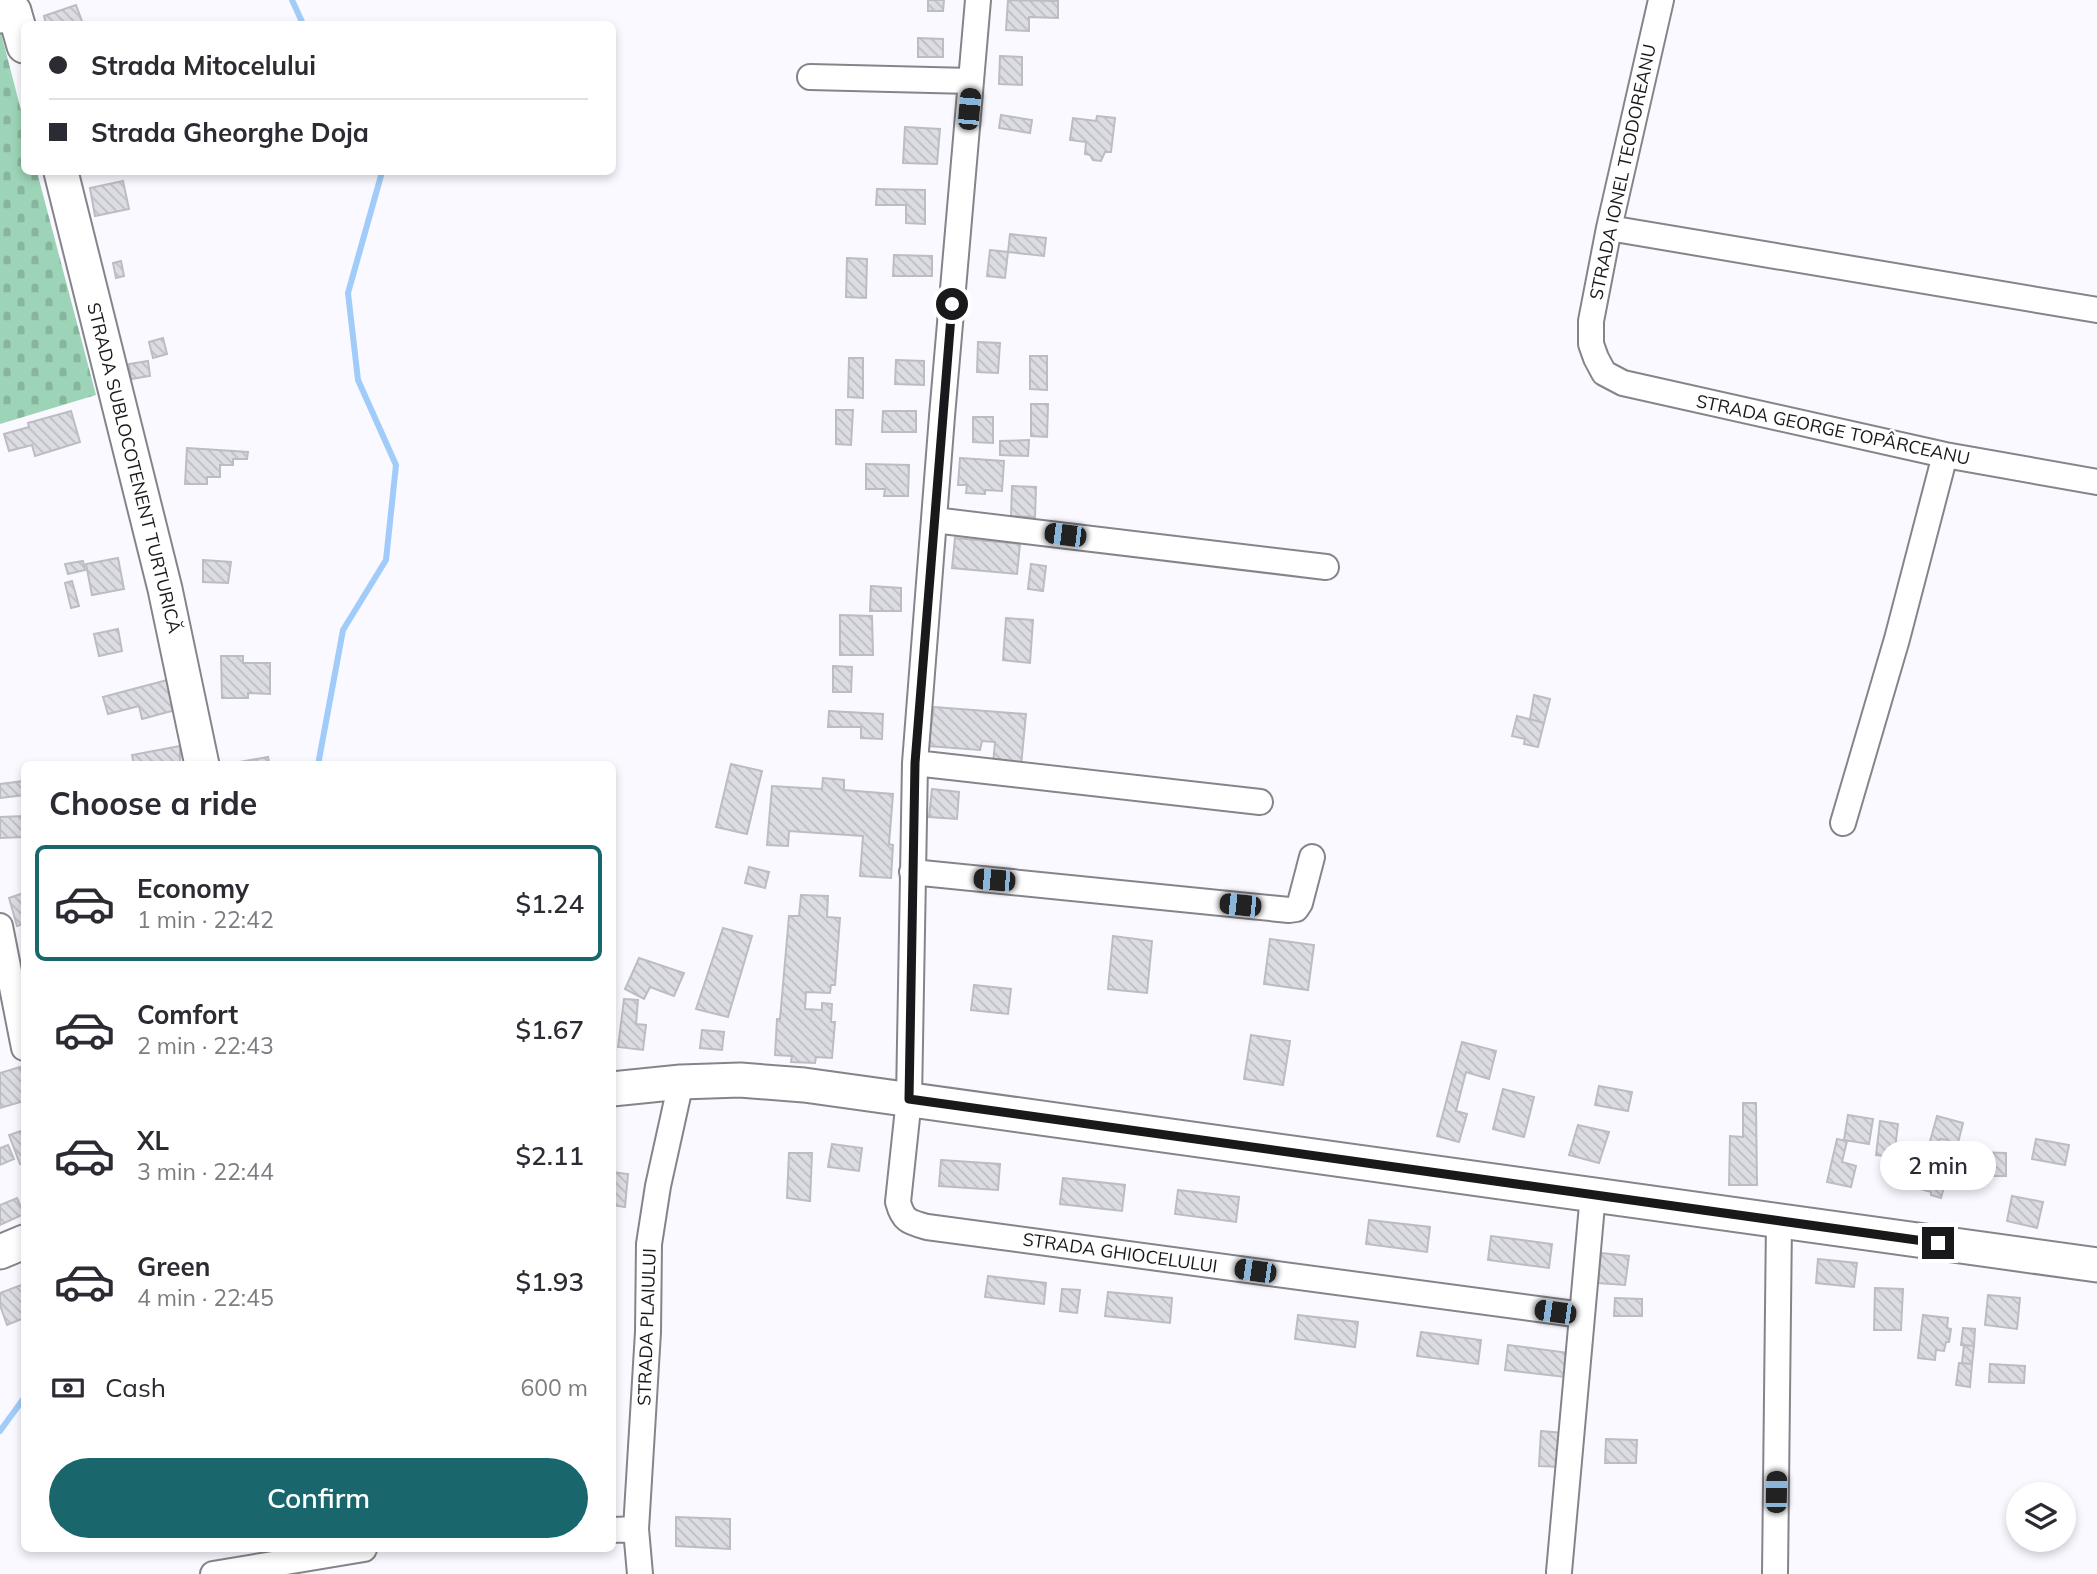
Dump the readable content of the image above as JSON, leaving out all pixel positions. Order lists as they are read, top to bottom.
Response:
{
  "streets": {
    "main road": ["STRADA SUBLOCOTENENT TURTURICĂ"],
    "street": [
      "STRADA IONEL TEODOREANU",
      "STRADA GEORGE TOPÂRCEANU",
      "STRADA GHIOCELULUI",
      "STRADA PLAIULUI"
    ]
  },
  "crossings": [
    ["STRADA IONEL TEODOREANU", "STRADA GEORGE TOPÂRCEANU"]
  ],
  "page": {
    "banner": ["Strada Mitocelului", "Strada Gheorghe Doja"],
    "heading": "Choose a ride",
    "list": [
      {
        "name": "Economy",
        "note": "1 min · 22:42",
        "value": "$1.24"
      },
      {
        "name": "Comfort",
        "note": "2 min · 22:43",
        "value": "$1.67"
      },
      {
        "name": "XL",
        "note": "3 min · 22:44",
        "value": "$2.11"
      },
      {
        "name": "Green",
        "note": "4 min · 22:45",
        "value": "$1.93"
      }
    ],
    "bubble": "2 min",
    "pay": ["Cash", "600 m"],
    "buttons": "Confirm"
  }
}
